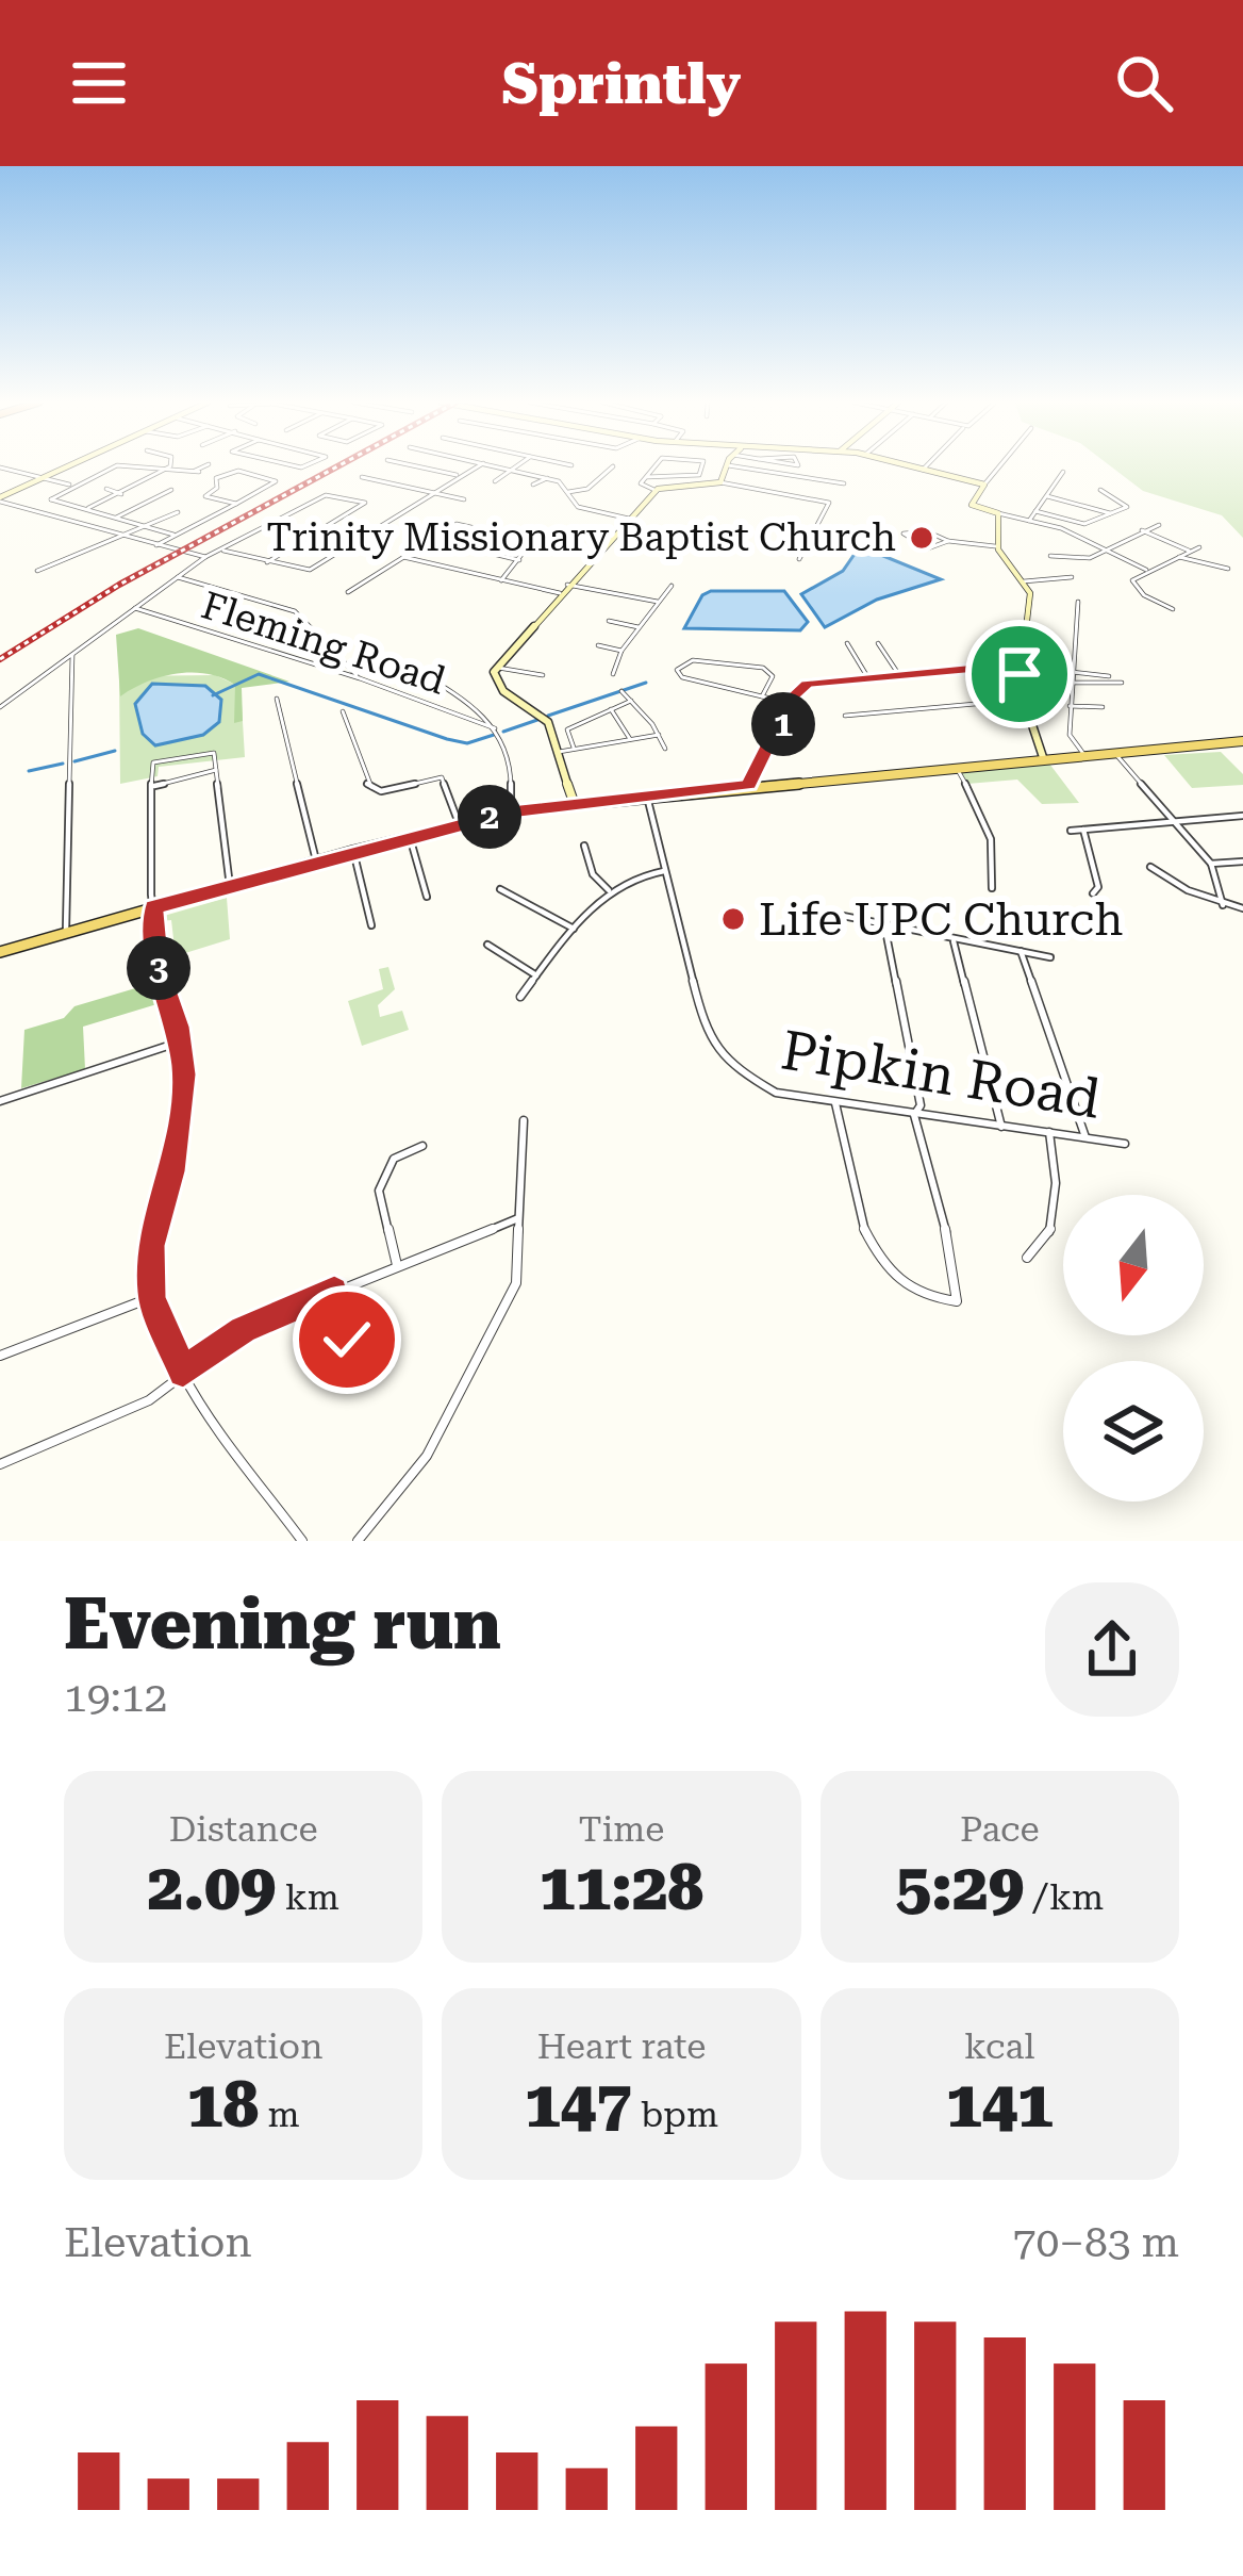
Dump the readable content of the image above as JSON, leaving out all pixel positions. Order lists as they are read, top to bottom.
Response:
{
  "streets": {
    "street": ["Fleming Road", "Pipkin Road"]
  },
  "places": ["Trinity Missionary Baptist Church", "Life UPC Church"],
  "north": "bottom",
  "page": {
    "header": "Sprintly",
    "pins": ["1", "2", "3"],
    "heading": ["Evening run", "19:12"],
    "stats": [
      ["Distance", "2.09 km"],
      ["Time", "11:28"],
      ["Pace", "5:29 /km"],
      ["Elevation", "18 m"],
      ["Heart rate", "147 bpm"],
      ["kcal", "141"]
    ],
    "chart": ["Elevation", "70–83 m"]
  }
}
